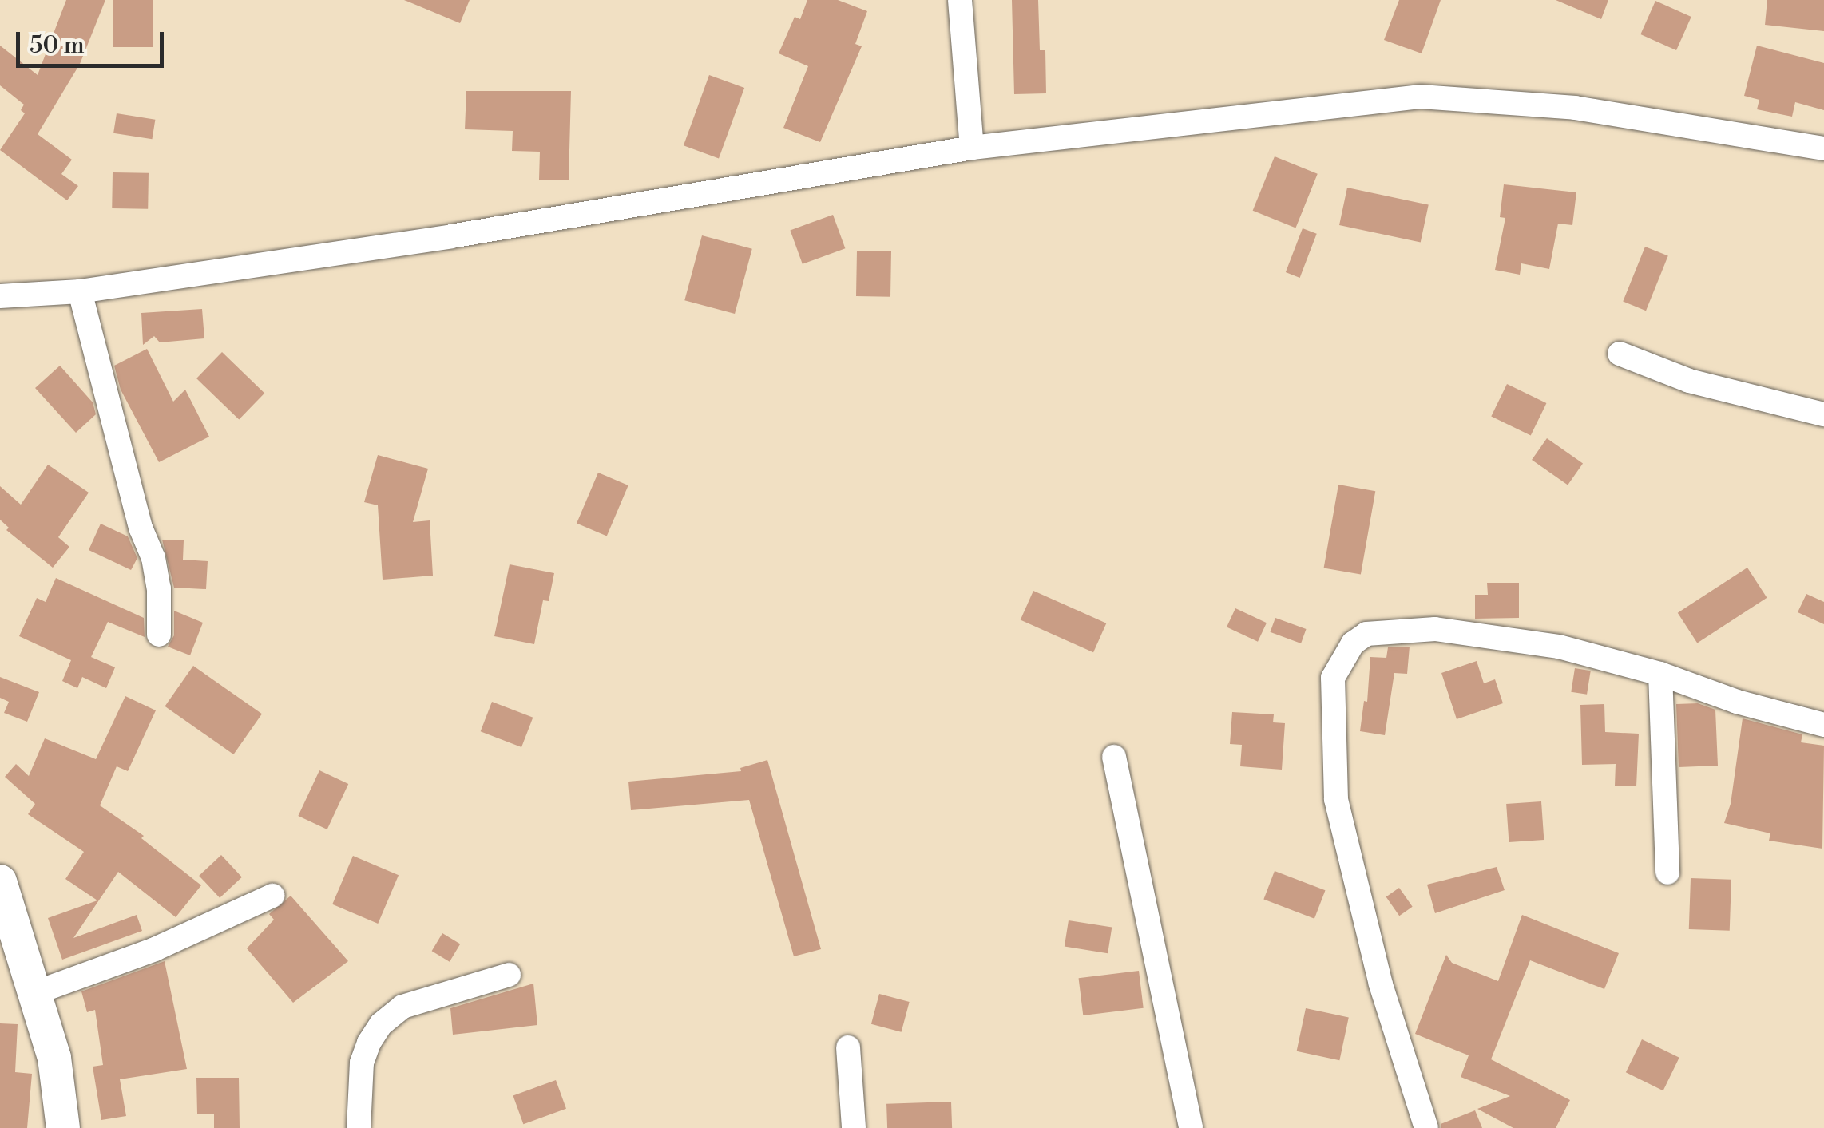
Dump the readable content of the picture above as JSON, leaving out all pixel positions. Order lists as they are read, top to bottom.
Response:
{
  "scale_bar": "50 m"
}
